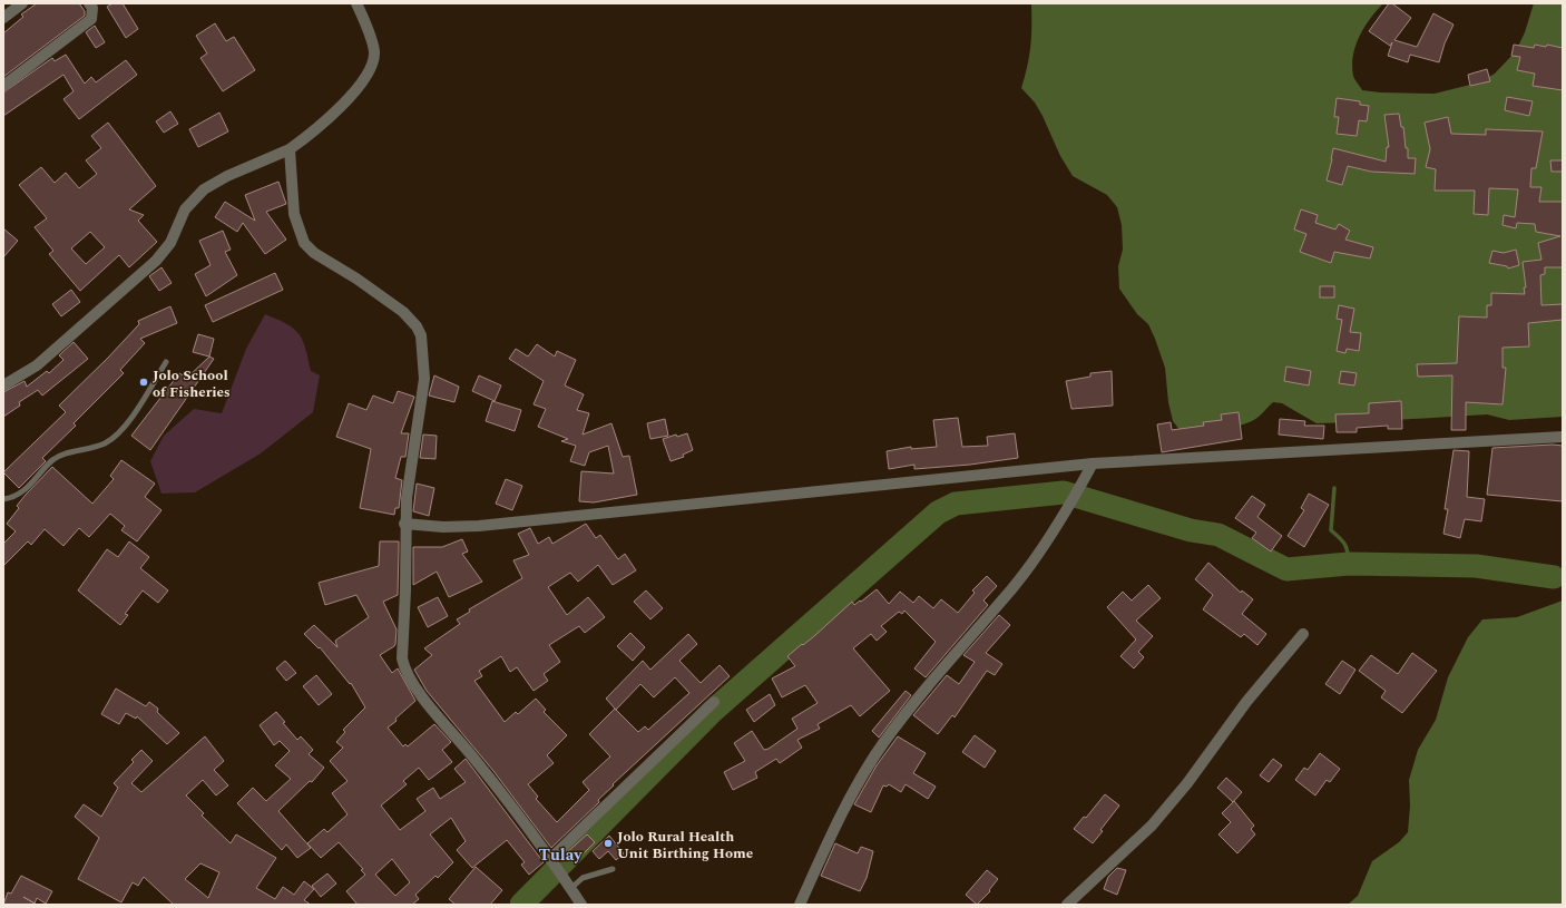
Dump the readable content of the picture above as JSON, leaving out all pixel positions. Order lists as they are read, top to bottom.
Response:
{
  "districts": ["Tulay"],
  "places": ["Jolo School of Fisheries", "Jolo Rural Health Unit Birthing Home"]
}
